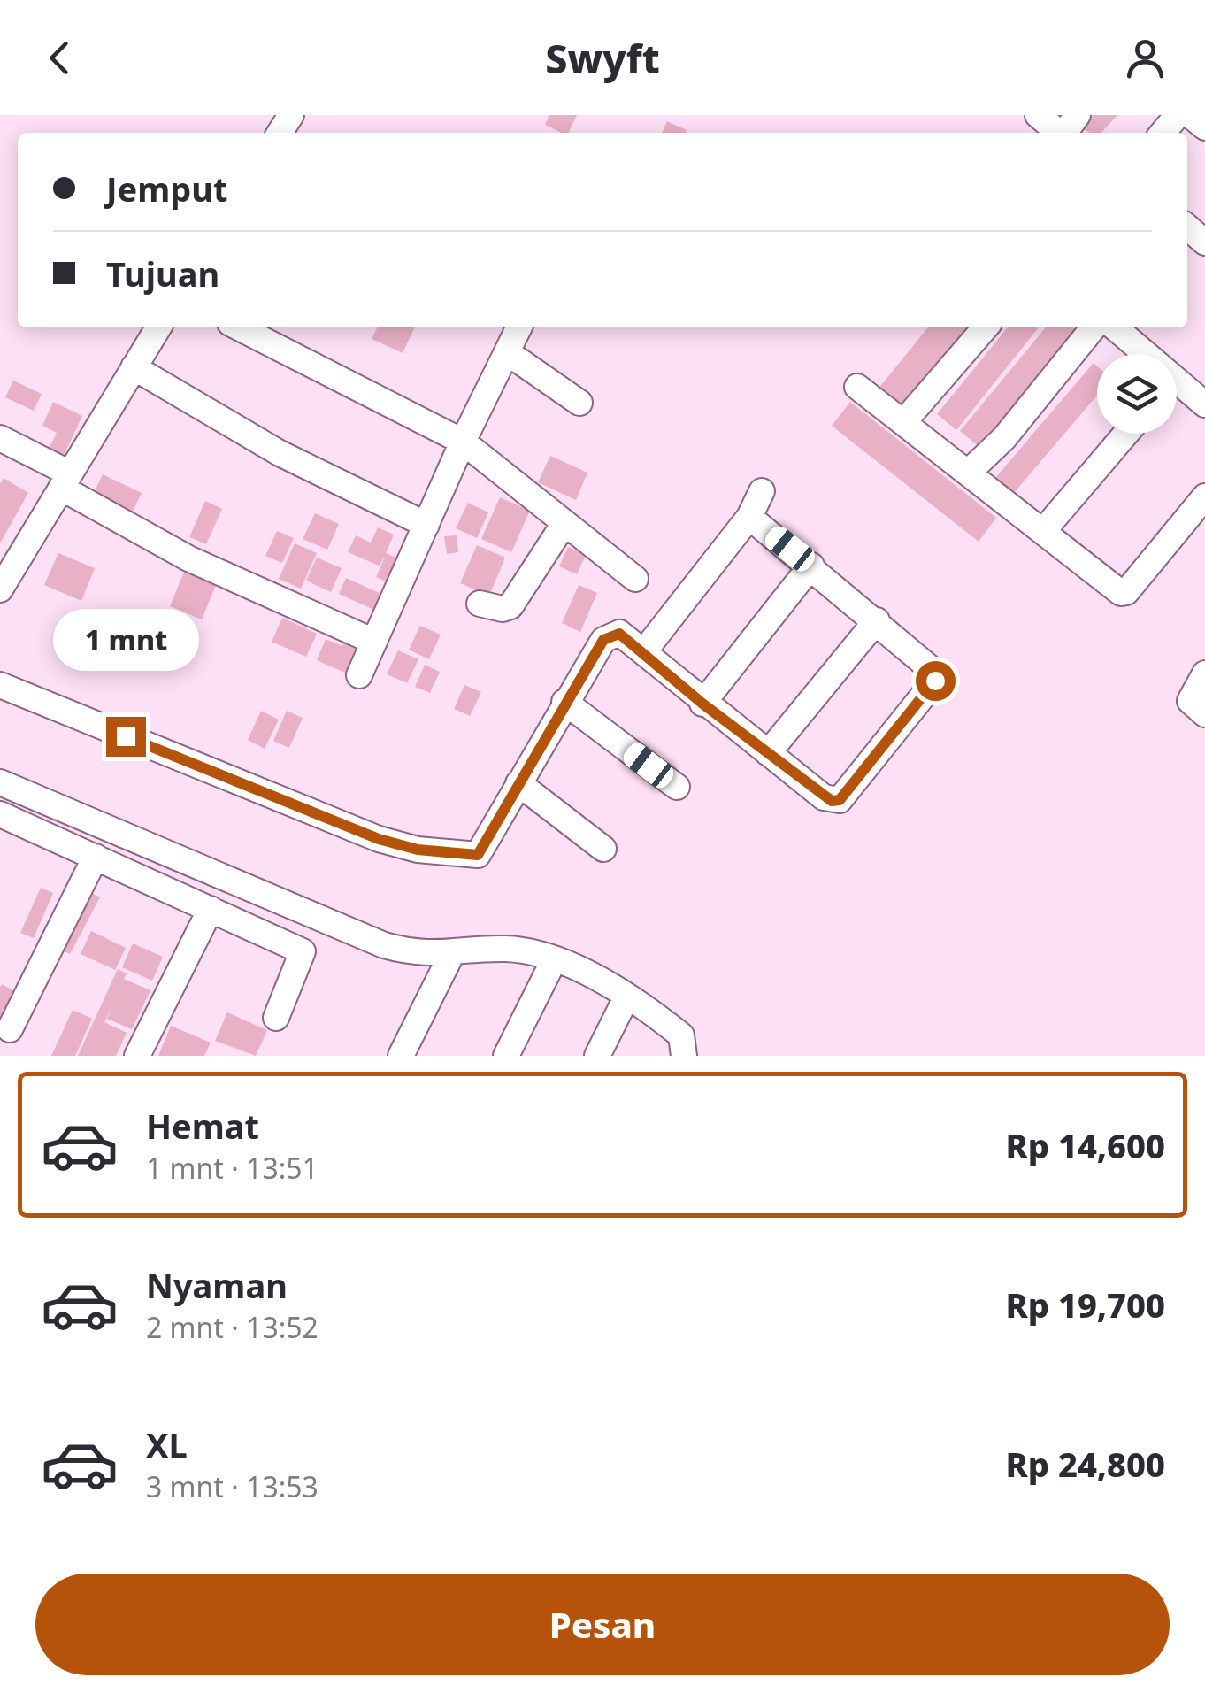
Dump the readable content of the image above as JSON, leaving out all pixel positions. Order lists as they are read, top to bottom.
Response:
{
  "page": {
    "header": "Swyft",
    "banner": ["Jemput", "Tujuan"],
    "bubble": "1 mnt",
    "list": [
      {
        "name": "Hemat",
        "note": "1 mnt · 13:51",
        "value": "Rp 14,600"
      },
      {
        "name": "Nyaman",
        "note": "2 mnt · 13:52",
        "value": "Rp 19,700"
      },
      {
        "name": "XL",
        "note": "3 mnt · 13:53",
        "value": "Rp 24,800"
      }
    ],
    "buttons": "Pesan"
  }
}
